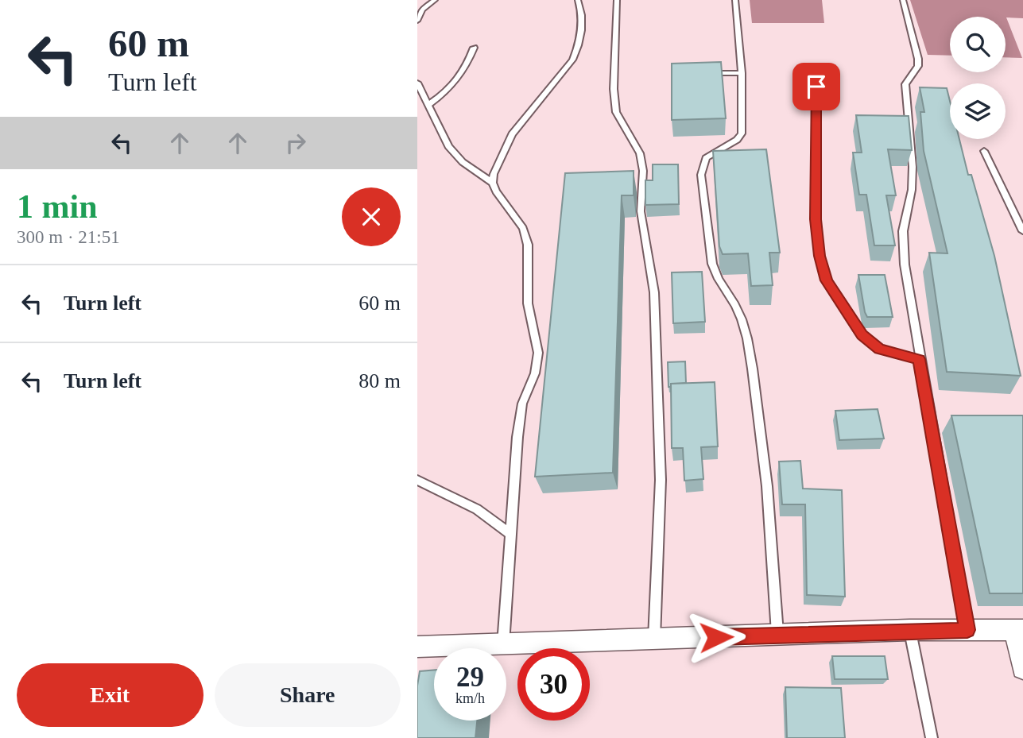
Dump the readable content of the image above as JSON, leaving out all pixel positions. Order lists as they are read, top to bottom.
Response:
{
  "page": {
    "turn": ["60 m", "Turn left"],
    "heading": ["1 min", "300 m · 21:51"],
    "list": [
      {
        "name": "Turn left",
        "value": "60 m"
      },
      {
        "name": "Turn left",
        "value": "80 m"
      }
    ],
    "speed": "29 km/h",
    "limit": "30",
    "buttons": ["Exit", "Share"]
  }
}
